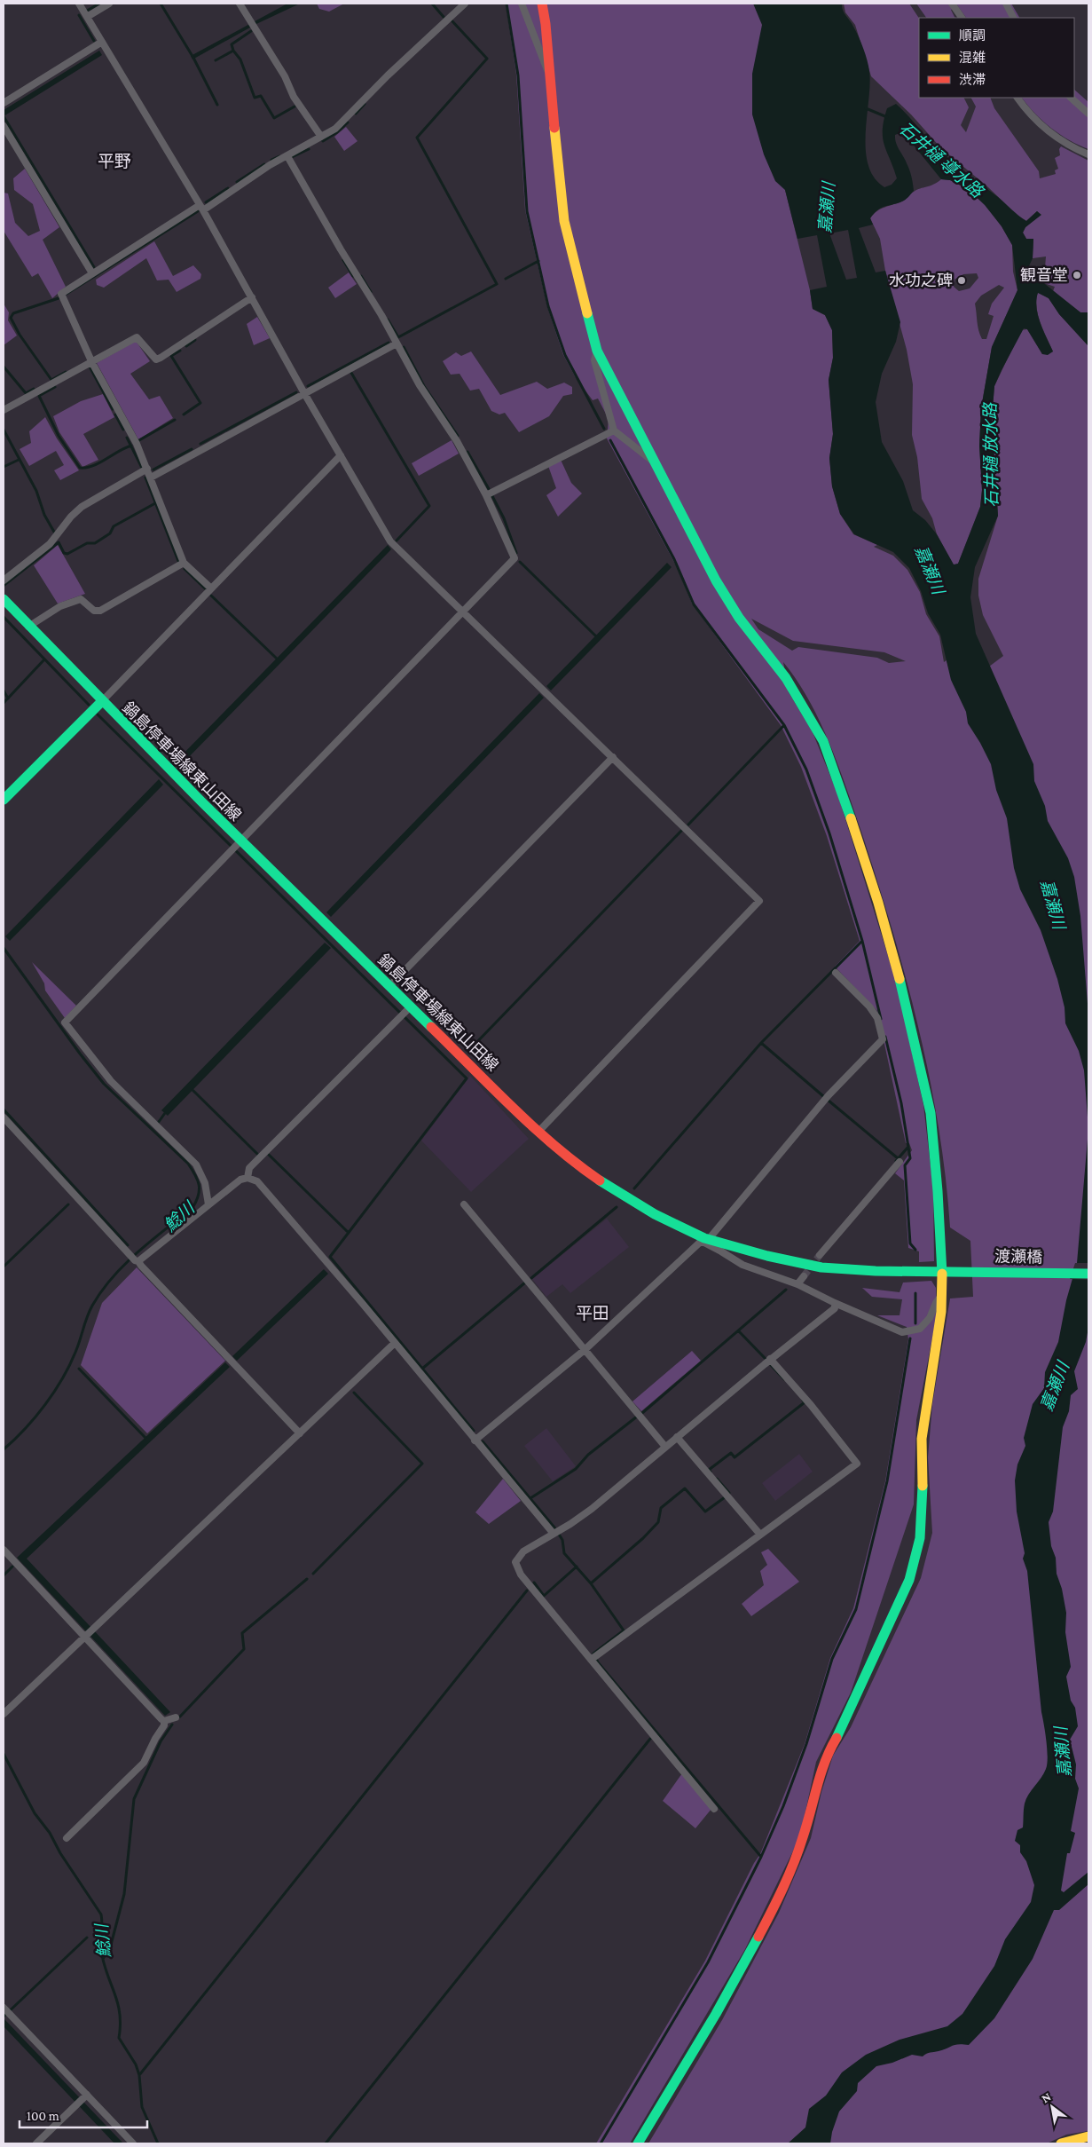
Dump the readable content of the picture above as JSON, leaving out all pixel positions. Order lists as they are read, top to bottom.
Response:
{
  "streets": {
    "street": ["鍋島停車場線東山田線", "渡瀬橋"]
  },
  "crossings": [
    ["鍋島停車場線東山田線", "渡瀬橋"]
  ],
  "districts": ["平野", "平田"],
  "water": [
    "石井樋 導水路",
    "嘉瀬川",
    "石井樋 放水路",
    "鯰川"
  ],
  "places": ["観音堂", "水功之碑"],
  "legend": ["順調", "混雑", "渋滞"],
  "scale_bar": "100 m",
  "north": "top left"
}
